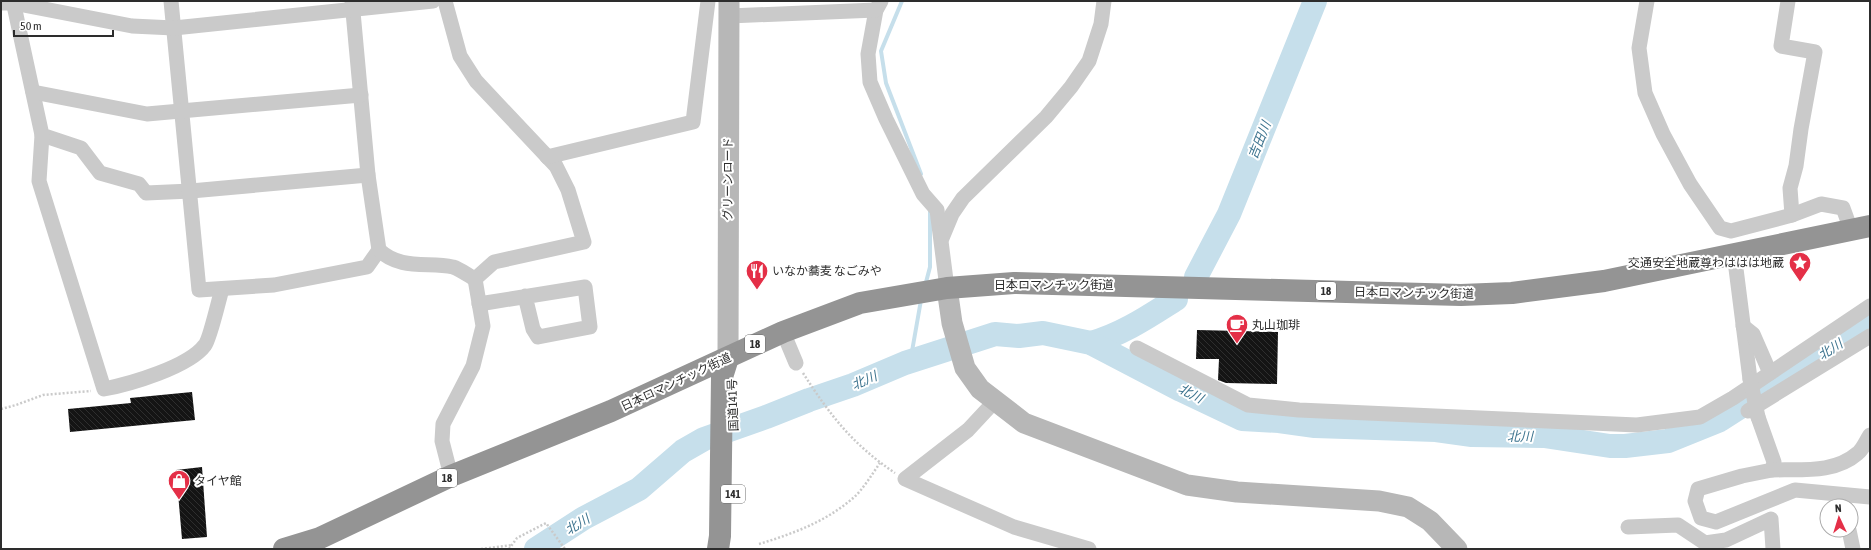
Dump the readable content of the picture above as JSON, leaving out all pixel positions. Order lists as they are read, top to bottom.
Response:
{
  "streets": {
    "highway": [
      "日本ロマンチック街道",
      "18",
      "国道141号",
      "141"
    ],
    "street": ["グリーンロード"]
  },
  "crossings": [
    ["グリーンロード", "日本ロマンチック街道"],
    ["グリーンロード", "国道141号"],
    ["日本ロマンチック街道", "国道141号"]
  ],
  "water": ["吉田川", "北川"],
  "places": {
    "place": ["交通安全地蔵尊わははは地蔵"],
    "restaurant": ["いなか蕎麦 なごみや"],
    "cafe": ["丸山珈琲"],
    "shop": ["タイヤ館"]
  },
  "scale_bar": "50 m",
  "north": "top"
}
